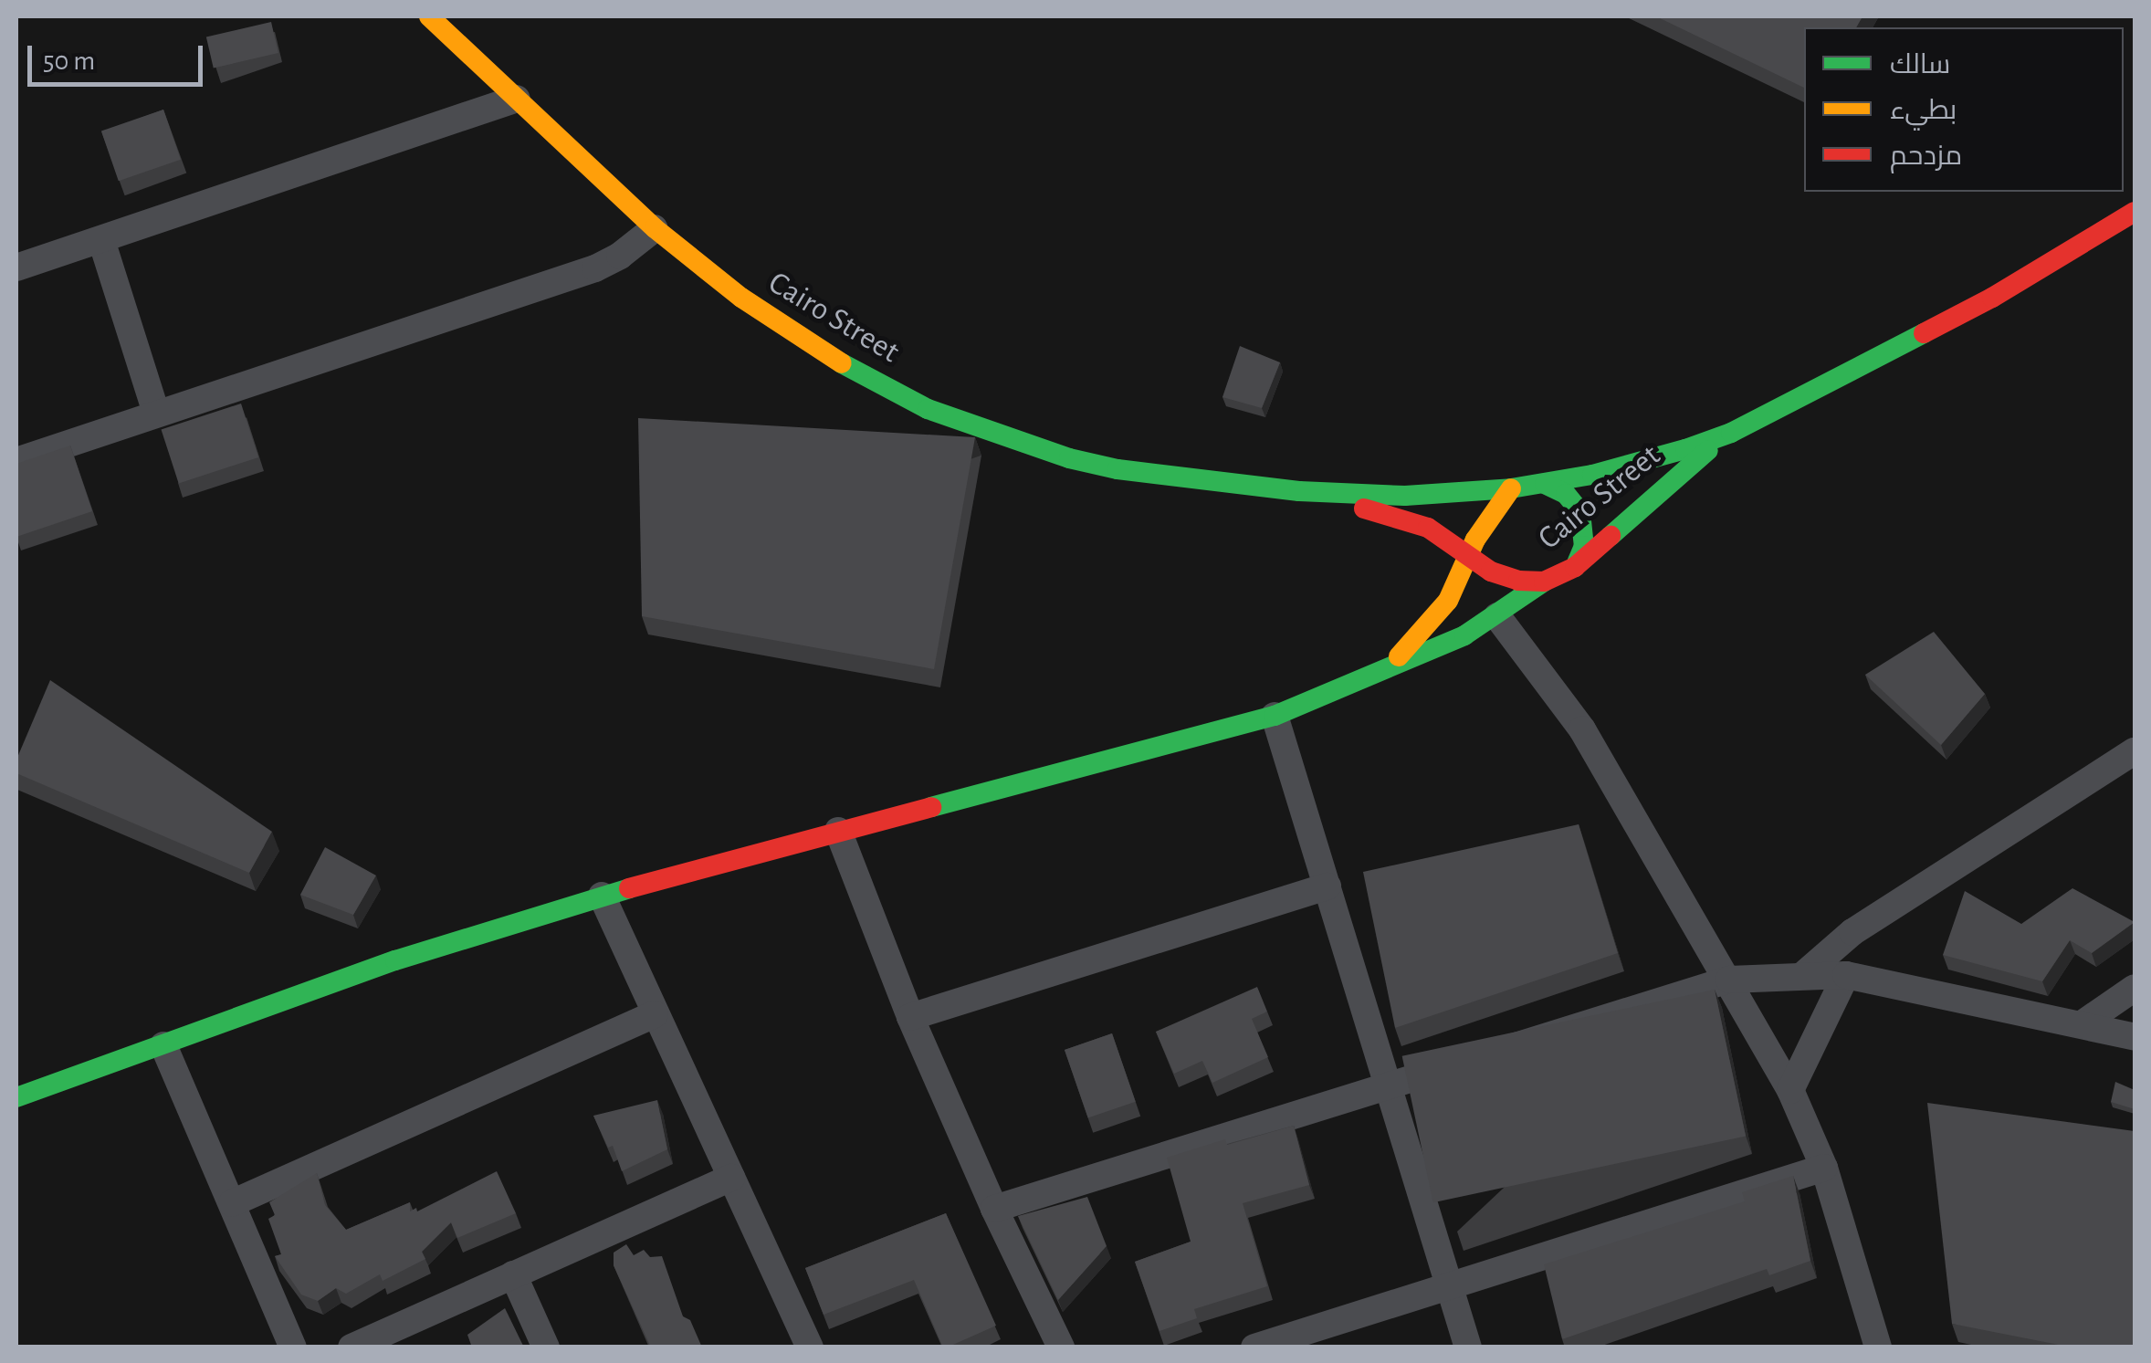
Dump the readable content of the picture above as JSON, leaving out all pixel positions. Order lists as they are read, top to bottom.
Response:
{
  "streets": {
    "main road": ["Cairo Street"]
  },
  "legend": ["سالك", "بطيء", "مزدحم"],
  "scale_bar": "50 m"
}
